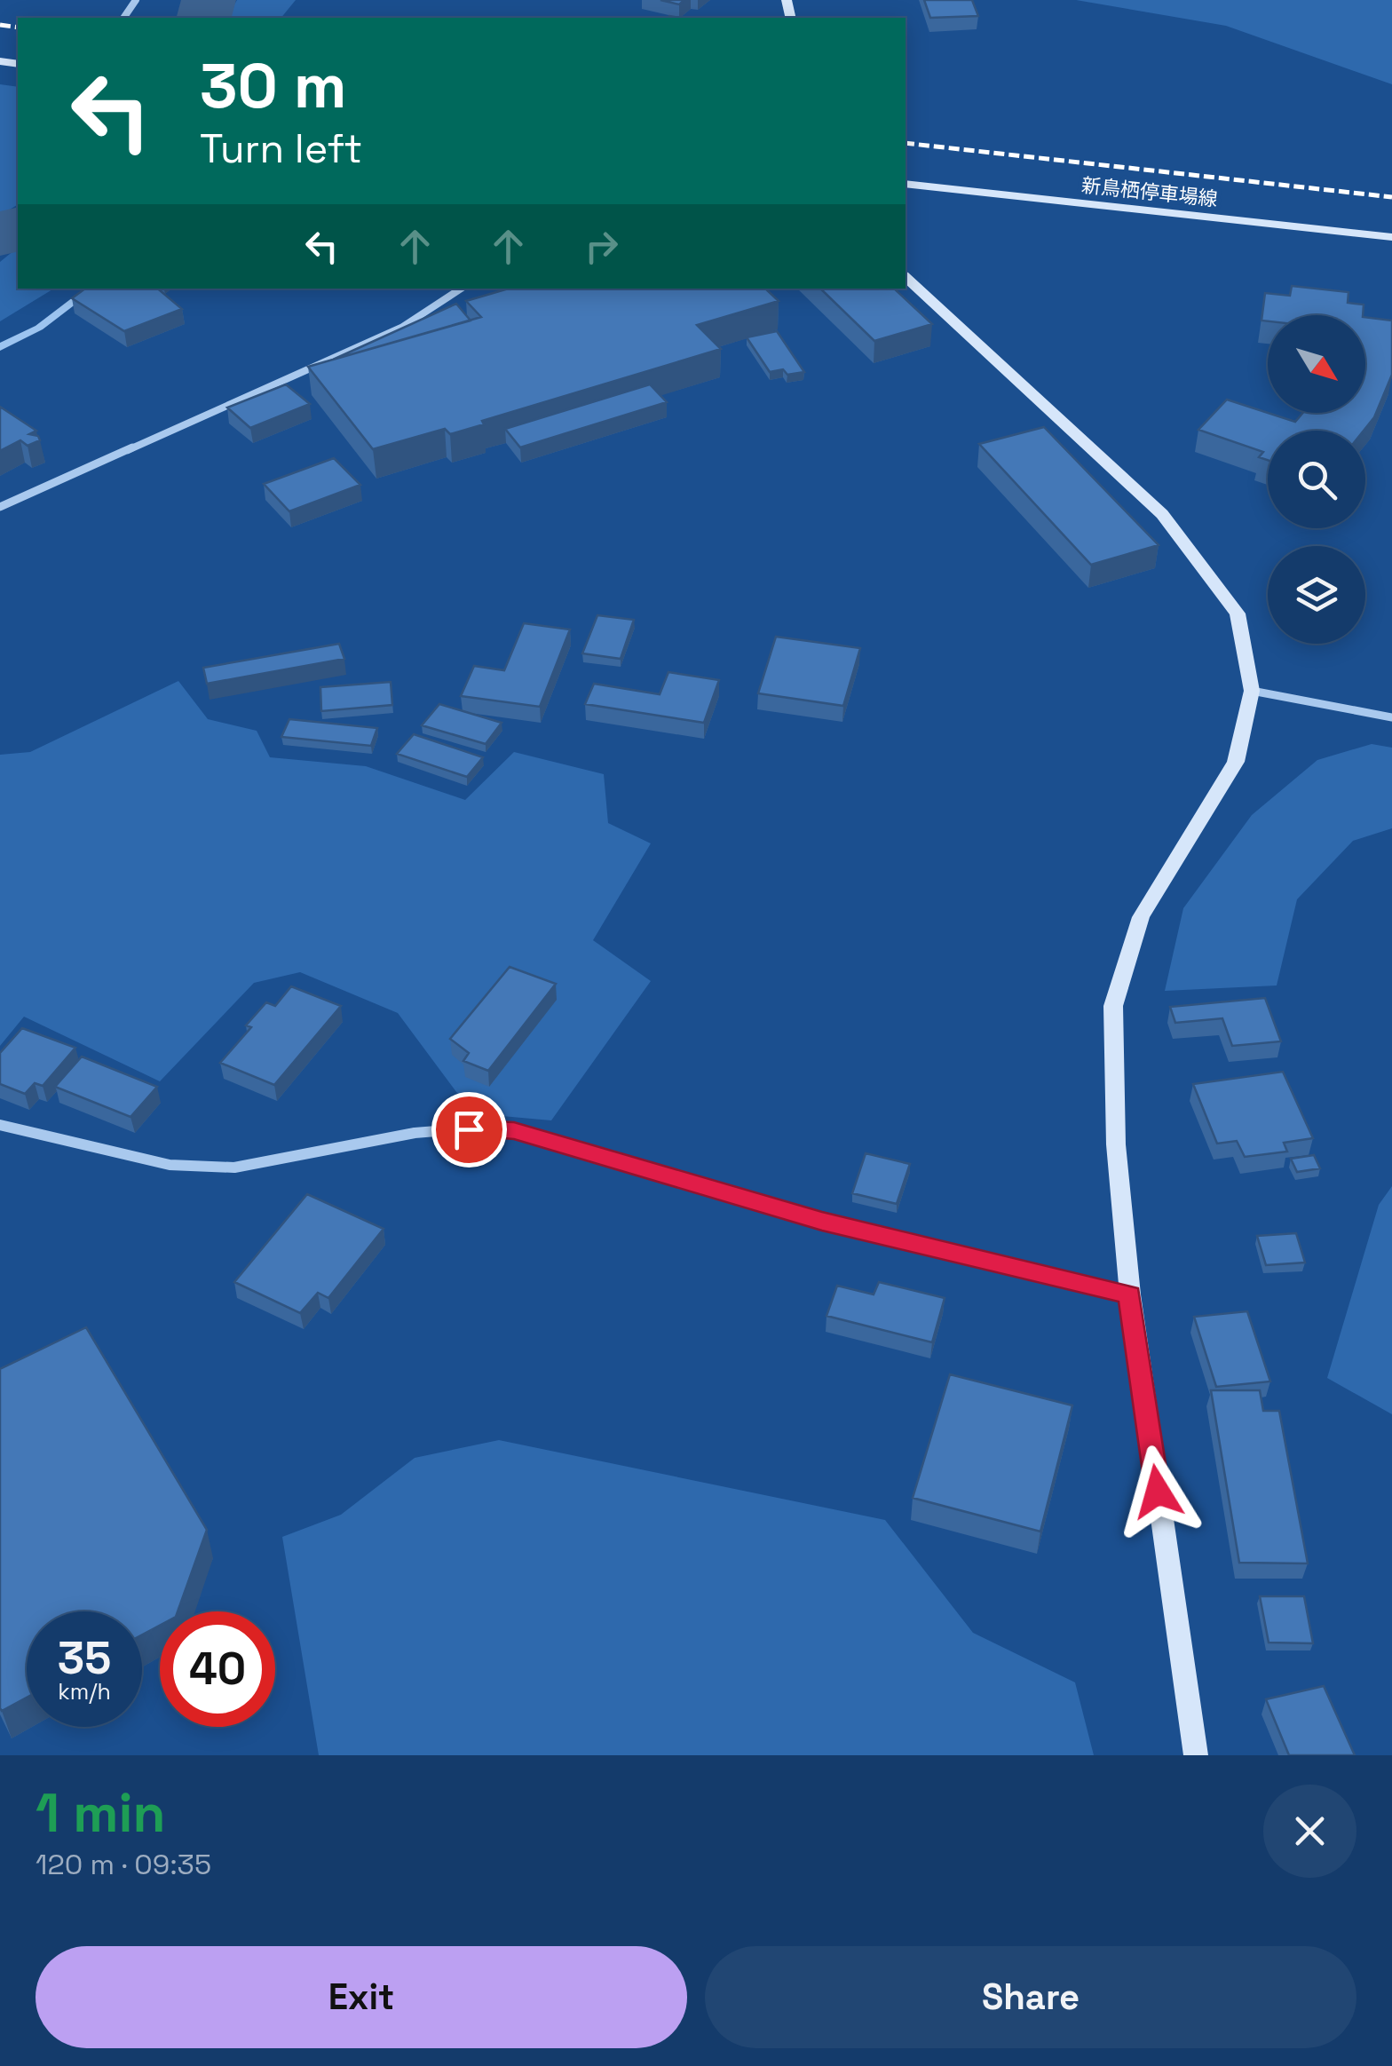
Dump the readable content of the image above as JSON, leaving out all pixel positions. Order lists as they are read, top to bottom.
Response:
{
  "streets": {
    "street": ["新鳥栖停車場線"]
  },
  "north": "bottom right",
  "page": {
    "turn": ["30 m", "Turn left"],
    "speed": "35 km/h",
    "limit": "40",
    "heading": ["1 min", "120 m · 09:35"],
    "buttons": ["Exit", "Share"]
  }
}
